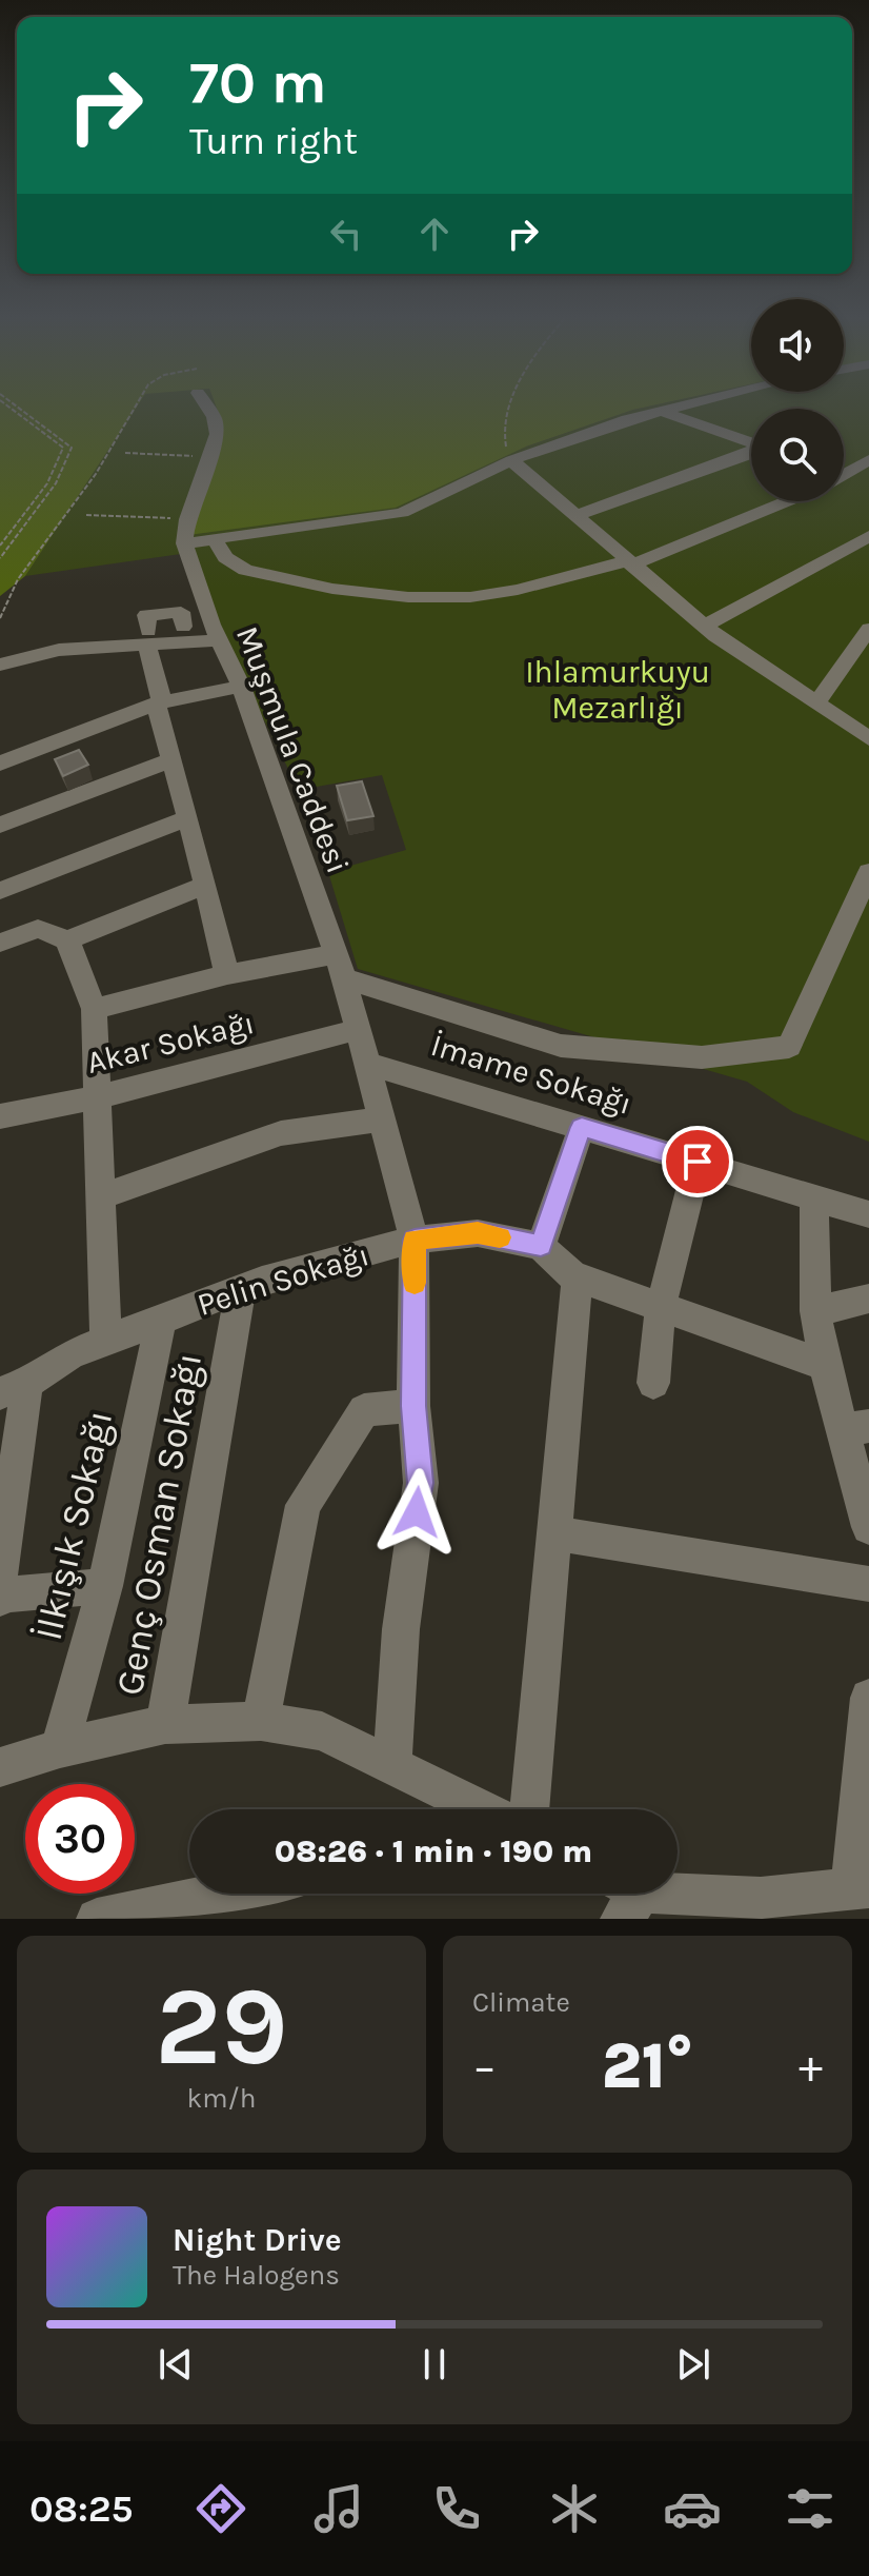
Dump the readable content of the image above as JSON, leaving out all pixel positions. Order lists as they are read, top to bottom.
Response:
{
  "streets": {
    "street": [
      "Muşmula Caddesi",
      "Akar Sokağı",
      "İmame Sokağı",
      "Pelin Sokağı",
      "Genç Osman Sokağı",
      "İlkışık Sokağı"
    ]
  },
  "crossings": [
    ["Pelin Sokağı", "Genç Osman Sokağı"],
    ["Pelin Sokağı", "İlkışık Sokağı"]
  ],
  "parks": ["Ihlamurkuyu Mezarlığı"],
  "page": {
    "turn": ["70 m", "Turn right"],
    "limit": "30",
    "trip": "08:26 · 1 min · 190 m",
    "tile": [
      ["29", "km/h"],
      "Climate"
    ],
    "heat": ["−", "21°", "+"],
    "song": ["Night Drive", "The Halogens"],
    "tabs": "08:25"
  }
}
